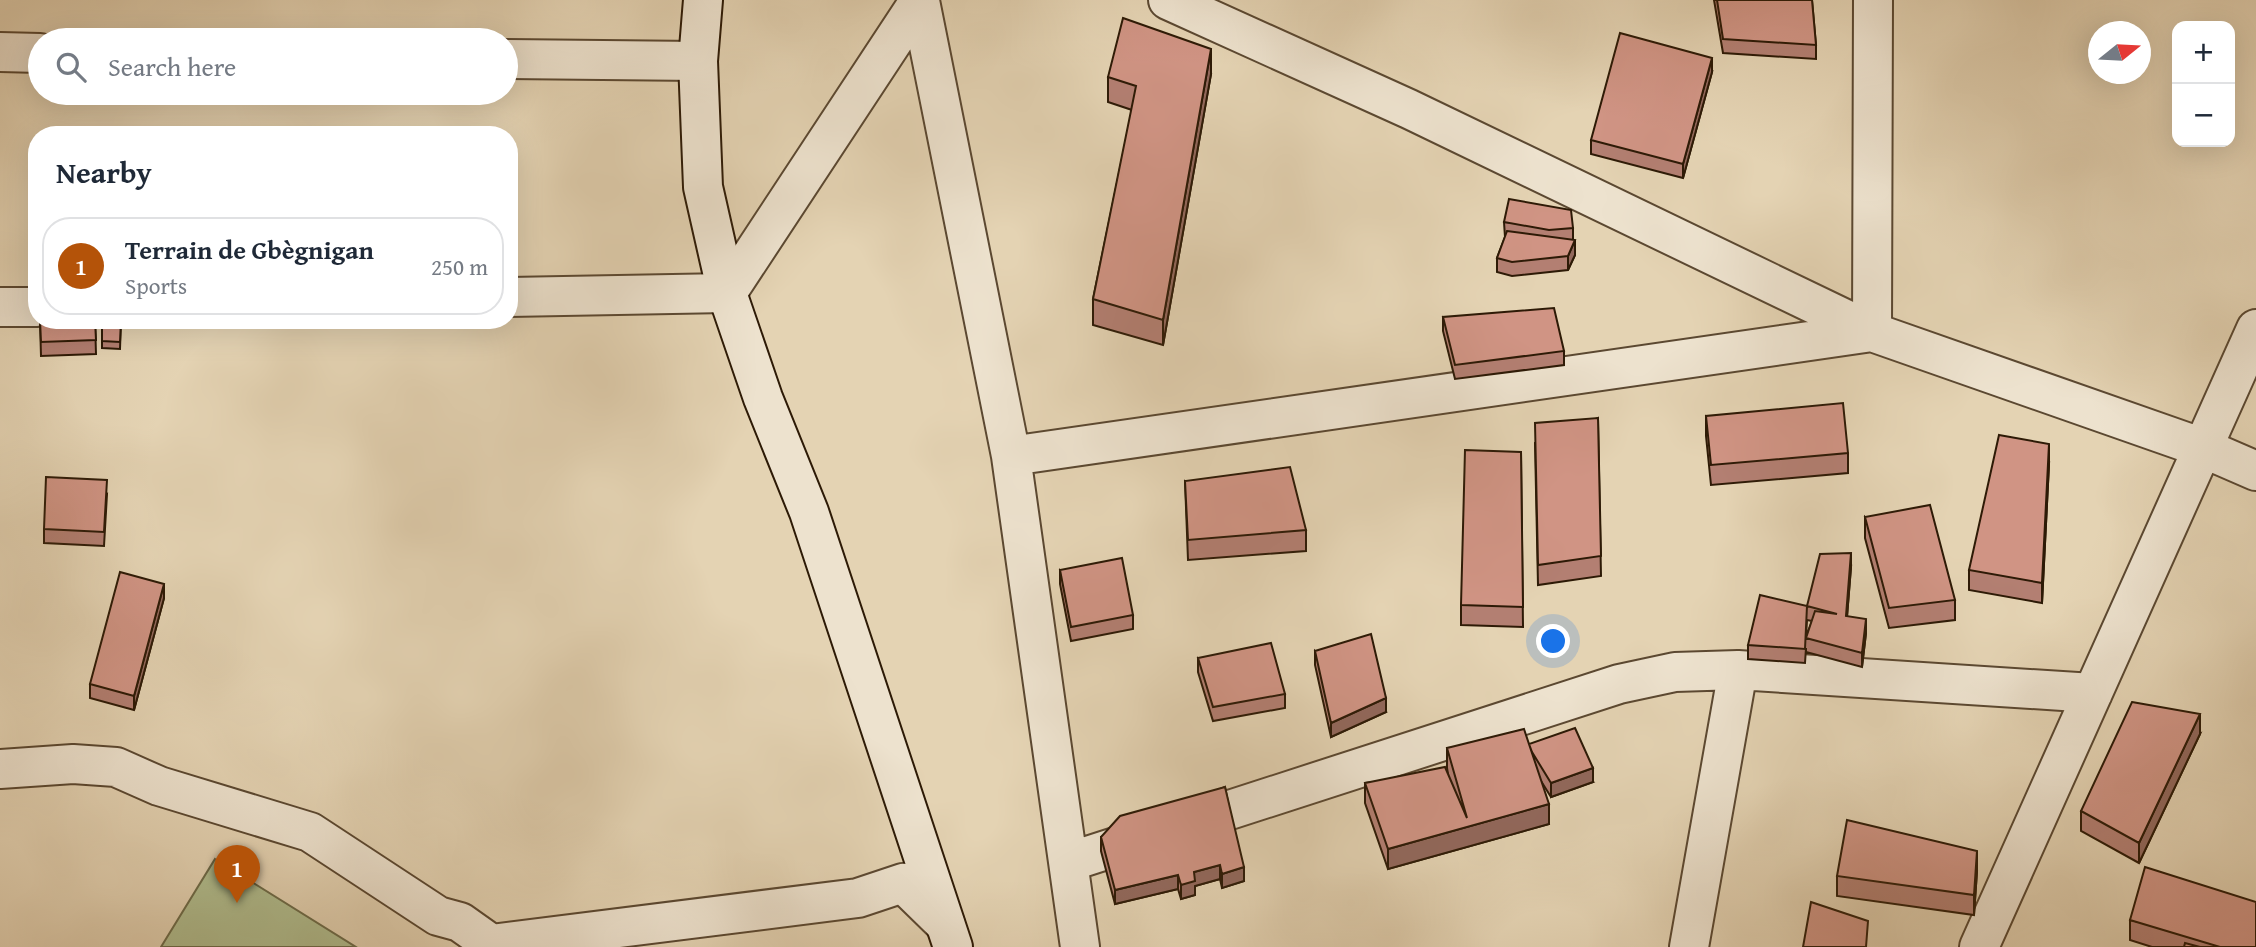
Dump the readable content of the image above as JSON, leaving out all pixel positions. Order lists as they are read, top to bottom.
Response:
{
  "north": "right",
  "page": {
    "map_buttons": ["+", "−"],
    "search": "Search here",
    "heading": "Nearby",
    "list": [
      {
        "mark": "1",
        "name": "Terrain de Gbègnigan",
        "note": "Sports",
        "value": "250 m"
      }
    ],
    "pins": "1"
  }
}
